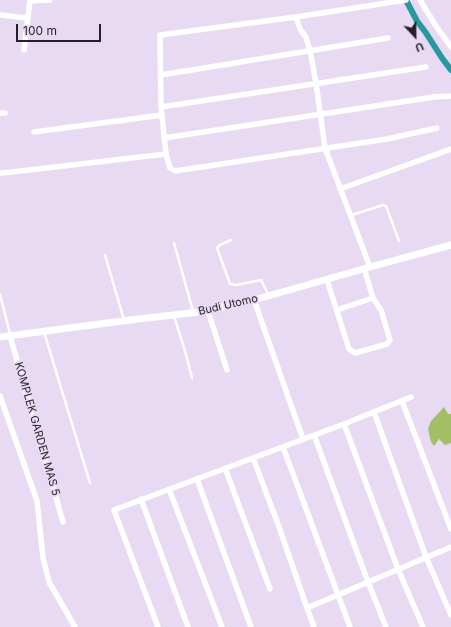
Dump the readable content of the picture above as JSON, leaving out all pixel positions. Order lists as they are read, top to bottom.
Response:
{
  "streets": {
    "street": ["Budi Utomo", "KOMPLEK GARDEN MAS 5"]
  },
  "crossings": [
    ["Budi Utomo", "KOMPLEK GARDEN MAS 5"]
  ],
  "scale_bar": "100 m",
  "north": "bottom"
}
